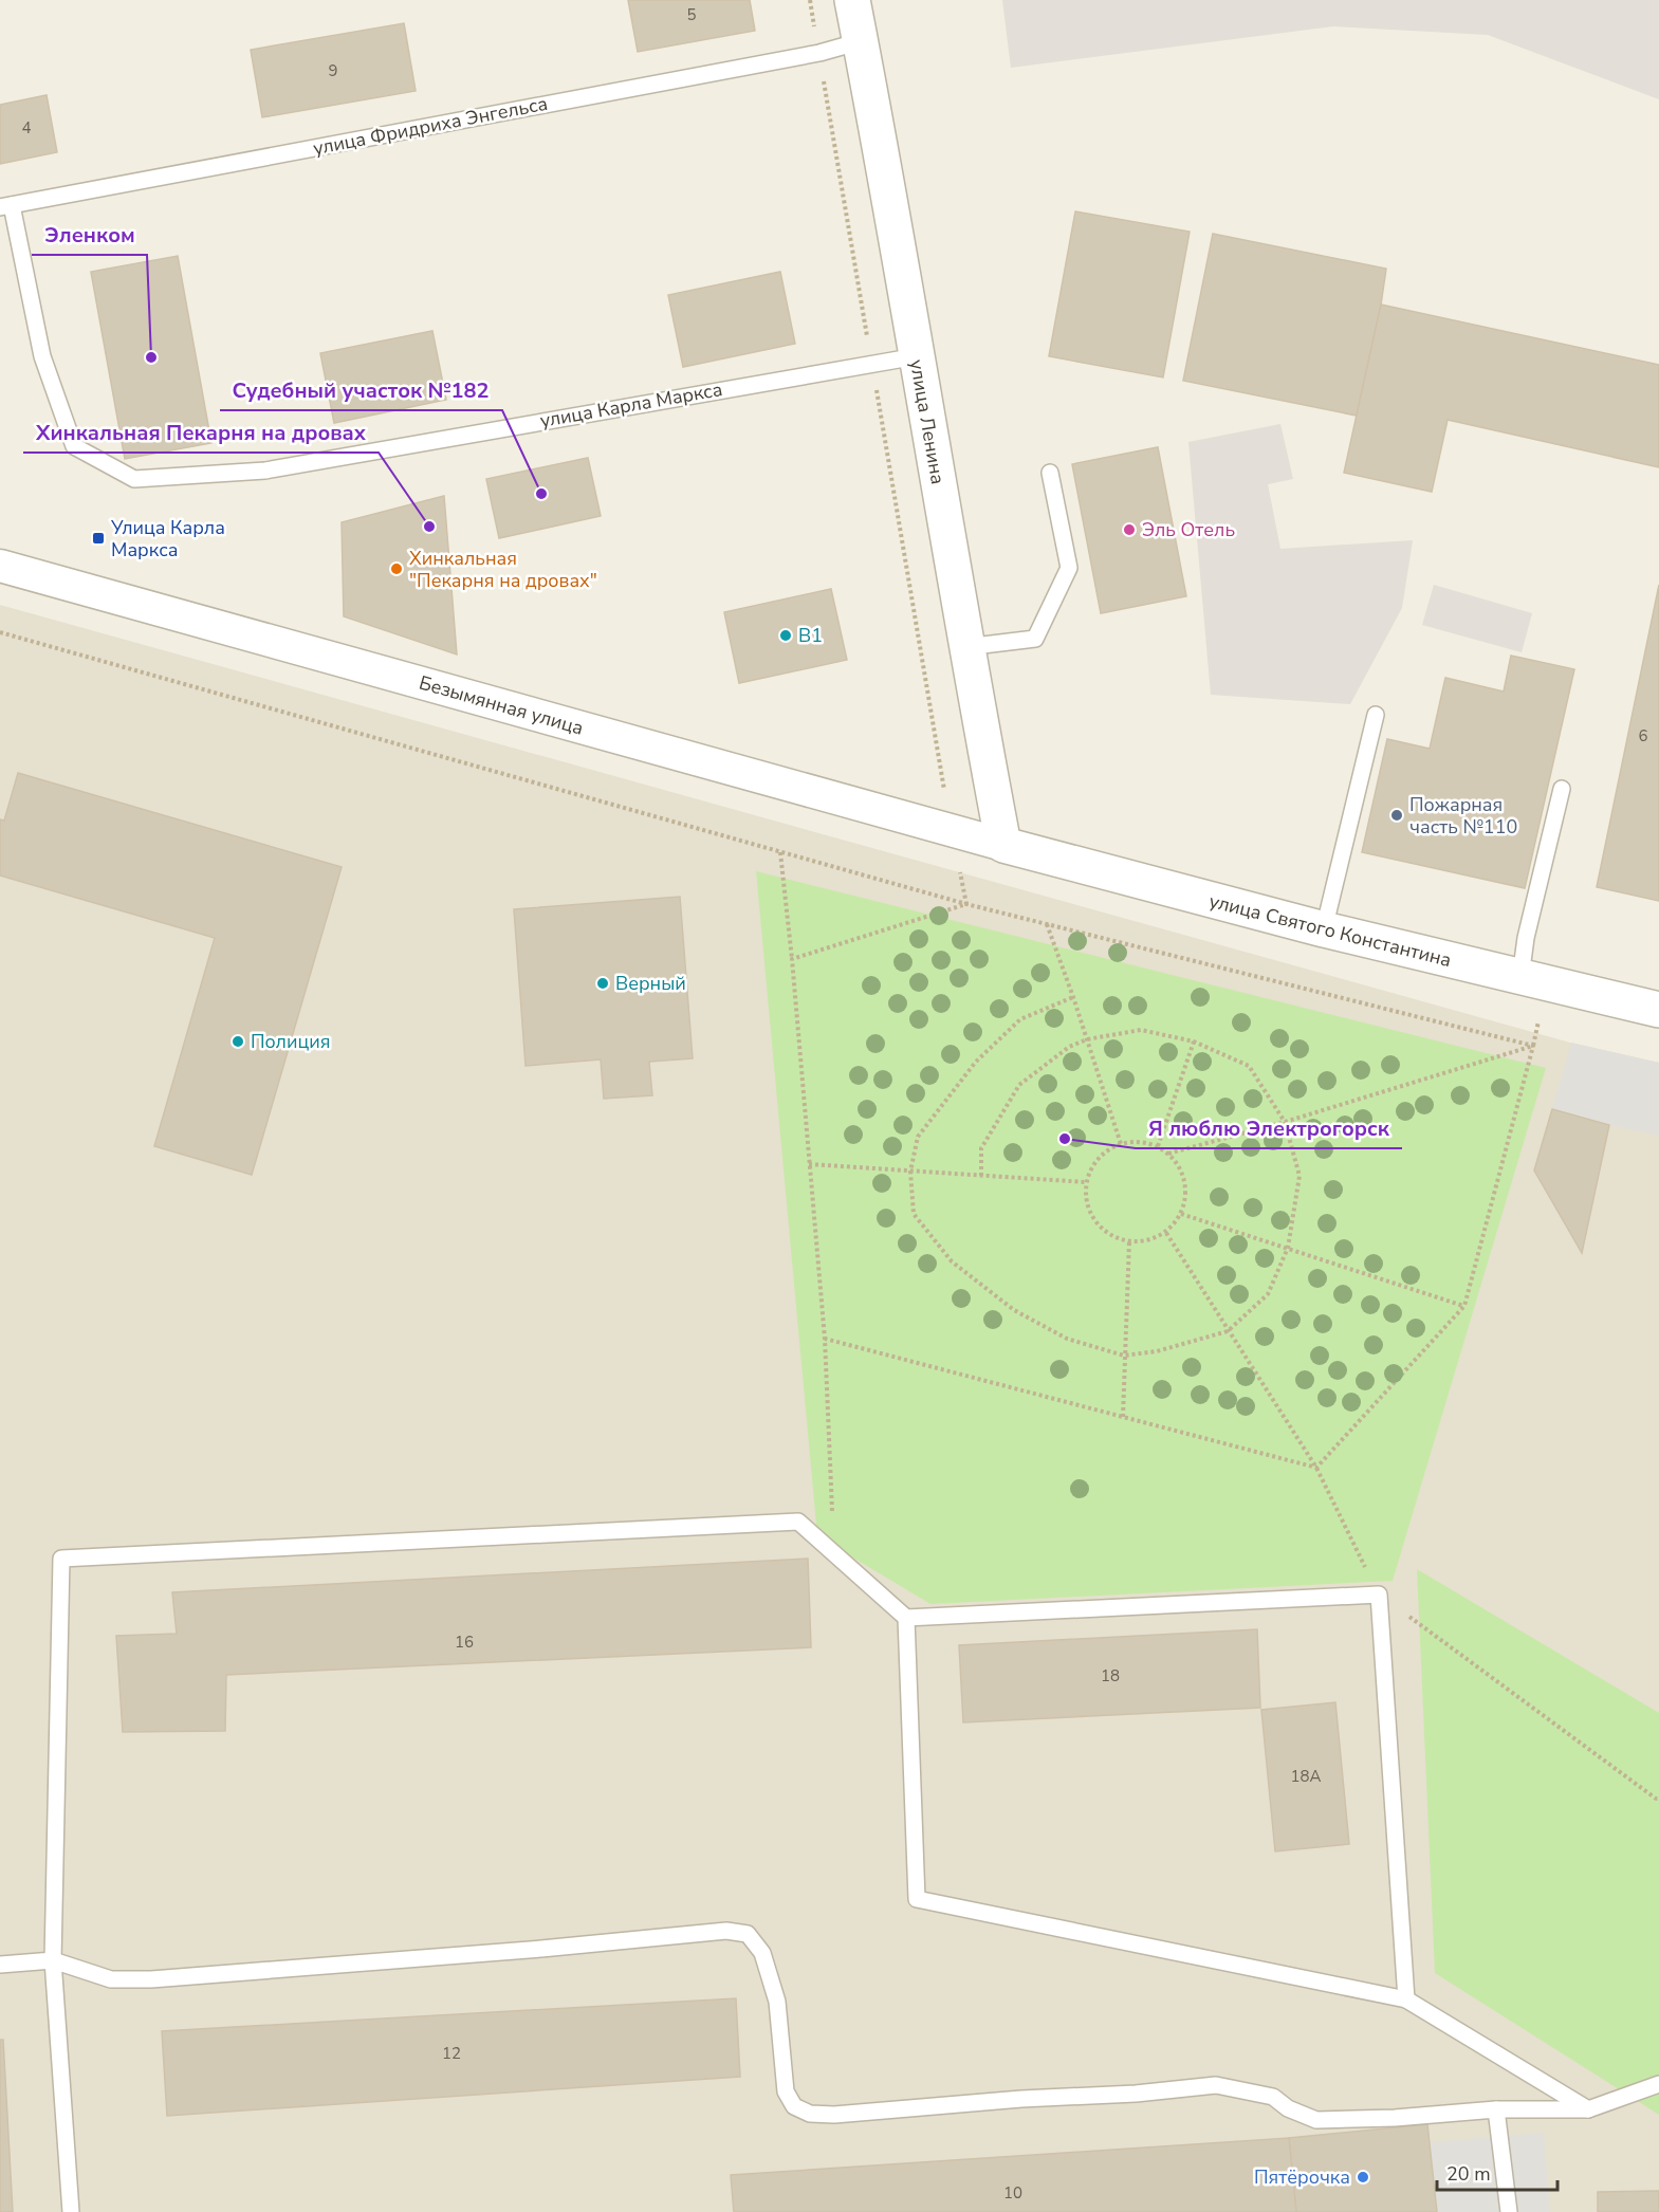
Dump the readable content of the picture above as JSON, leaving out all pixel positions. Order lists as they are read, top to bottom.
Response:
{
  "streets": {
    "street": ["улица Ленина", "Безымянная улица", "улица Святого Константина"],
    "lane": ["улица Фридриха Энгельса", "улица Карла Маркса"]
  },
  "crossings": [
    ["улица Фридриха Энгельса", "улица Карла Маркса"],
    ["улица Фридриха Энгельса", "улица Ленина"],
    ["улица Карла Маркса", "улица Ленина"],
    ["улица Ленина", "Безымянная улица"],
    ["улица Ленина", "улица Святого Константина"],
    ["Безымянная улица", "улица Святого Константина"]
  ],
  "places": {
    "other": [
      "Эленком",
      "Судебный участок №182",
      "Хинкальная Пекарня на дровах",
      "Эль Отель",
      "Хинкальная \"Пекарня на дровах\"",
      "B1",
      "Пожарная часть №110",
      "Верный",
      "Полиция",
      "Я люблю Электрогорск",
      "Пятёрочка"
    ],
    "transit": ["Улица Карла Маркса"]
  },
  "house_numbers": [
    "5",
    "9",
    "4",
    "6",
    "16",
    "18",
    "18А",
    "12",
    "10"
  ],
  "scale_bar": "20 m"
}
